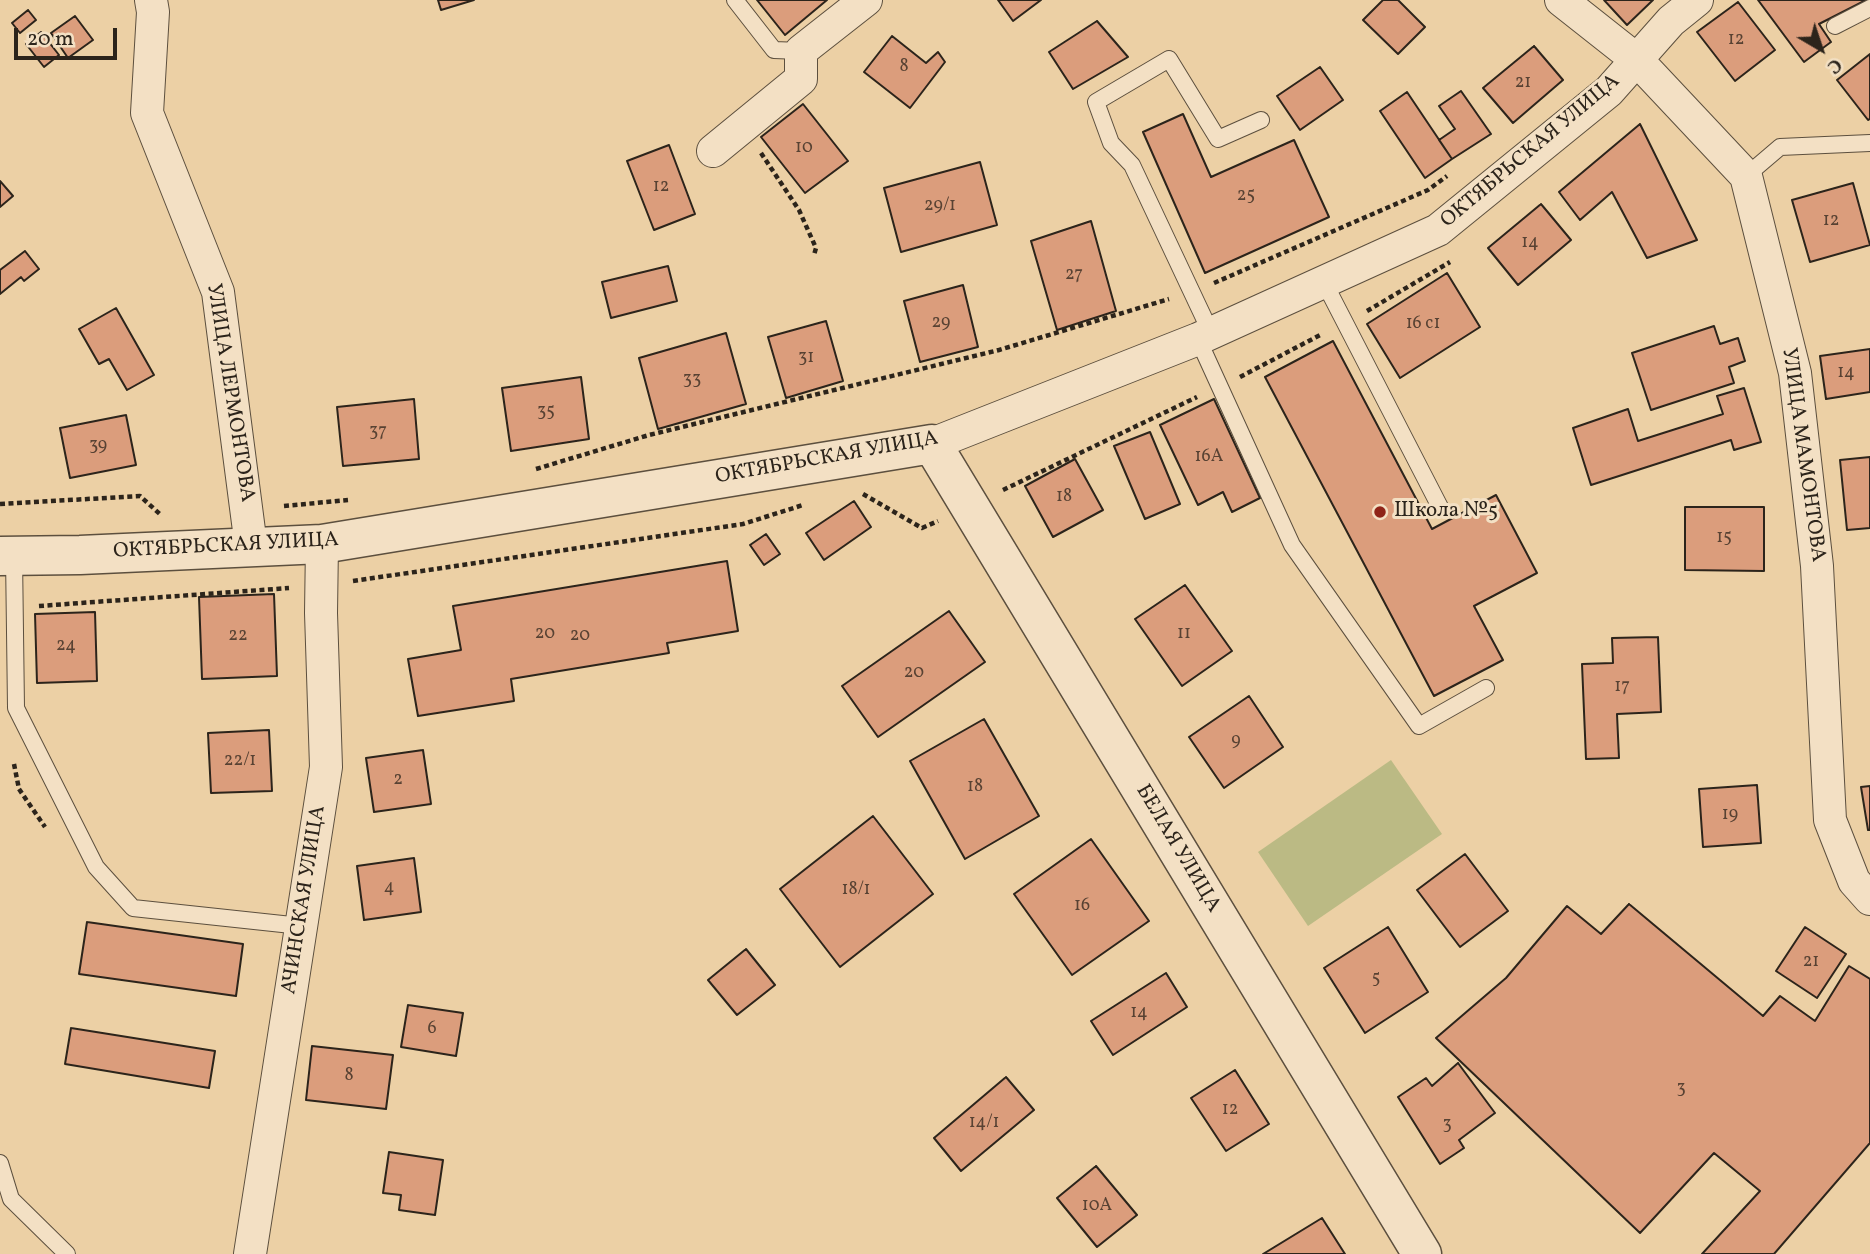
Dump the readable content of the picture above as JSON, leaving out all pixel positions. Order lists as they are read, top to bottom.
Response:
{
  "streets": {
    "street": [
      "ОКТЯБРЬСКАЯ УЛИЦА",
      "УЛИЦА ЛЕРМОНТОВА",
      "УЛИЦА МАМОНТОВА",
      "БЕЛАЯ УЛИЦА",
      "АЧИНСКАЯ УЛИЦА"
    ]
  },
  "crossings": [
    ["ОКТЯБРЬСКАЯ УЛИЦА", "УЛИЦА ЛЕРМОНТОВА"],
    ["ОКТЯБРЬСКАЯ УЛИЦА", "УЛИЦА МАМОНТОВА"],
    ["ОКТЯБРЬСКАЯ УЛИЦА", "БЕЛАЯ УЛИЦА"],
    ["ОКТЯБРЬСКАЯ УЛИЦА", "АЧИНСКАЯ УЛИЦА"]
  ],
  "places": ["Школа №5"],
  "house_numbers": [
    "12",
    "8",
    "21",
    "10",
    "12",
    "25",
    "29/1",
    "12",
    "14",
    "27",
    "29",
    "16 c1",
    "31",
    "14",
    "33",
    "35",
    "37",
    "39",
    "16А",
    "18",
    "15",
    "20",
    "11",
    "22",
    "20",
    "24",
    "20",
    "17",
    "9",
    "22/1",
    "2",
    "18",
    "19",
    "4",
    "18/1",
    "16",
    "21",
    "5",
    "14",
    "6",
    "8",
    "3",
    "12",
    "14/1",
    "3",
    "10А"
  ],
  "scale_bar": "20 m",
  "north": "bottom right"
}
